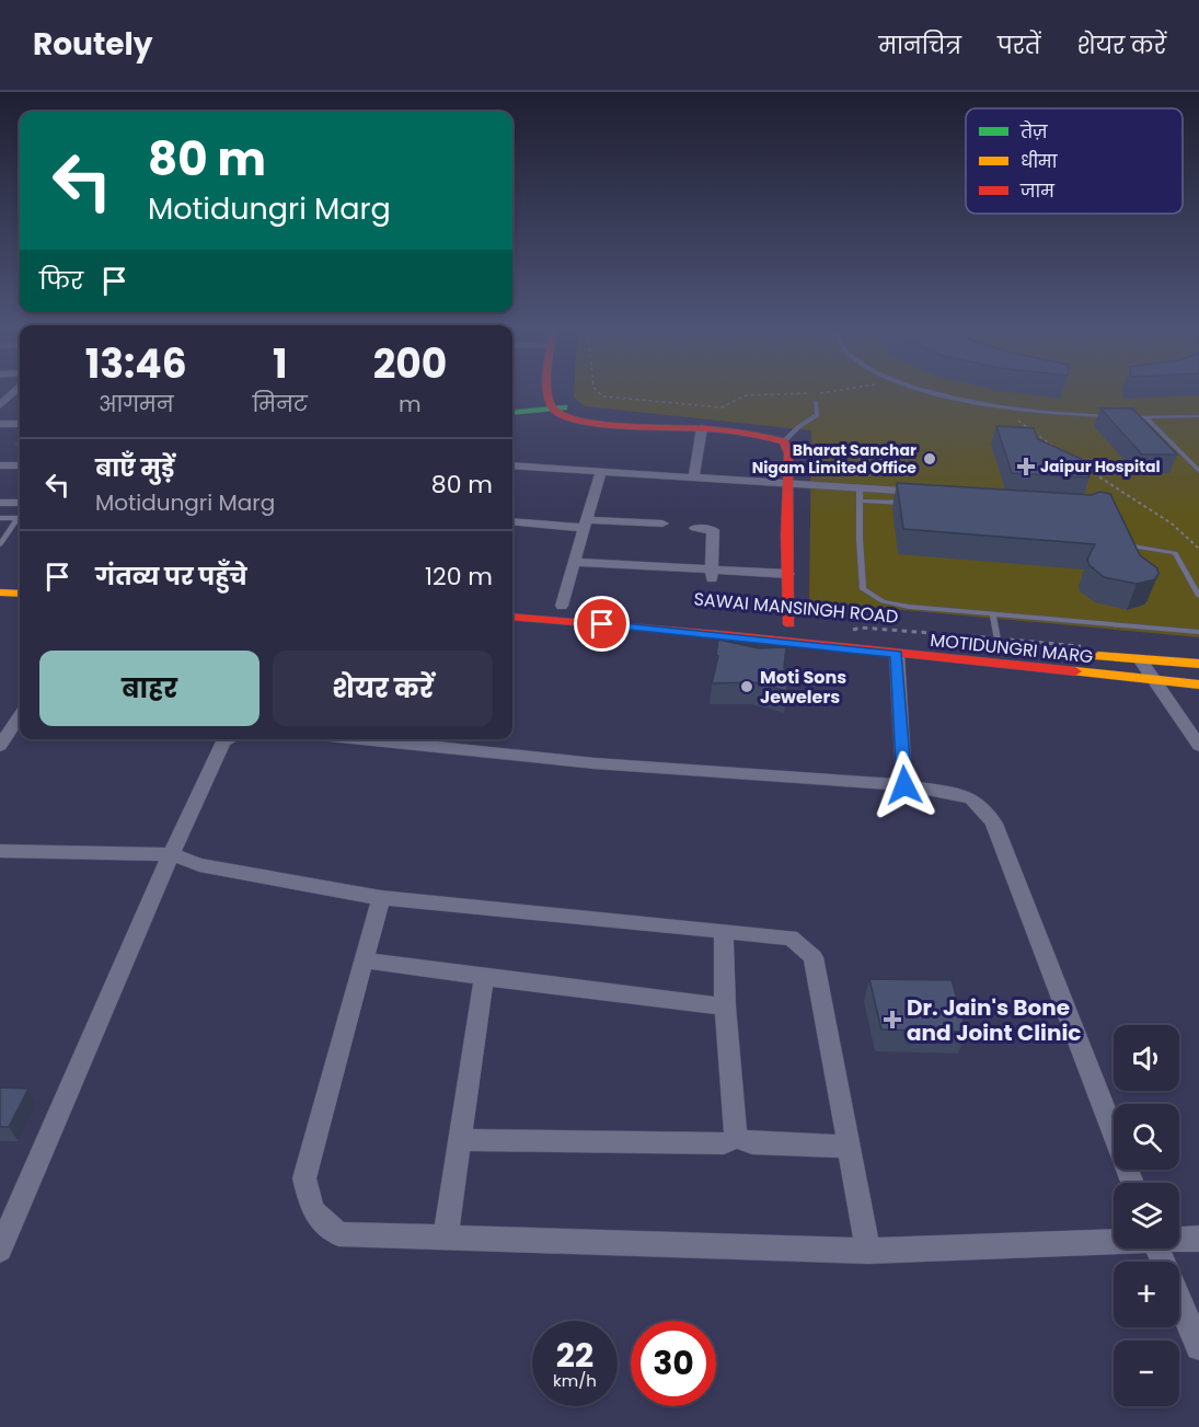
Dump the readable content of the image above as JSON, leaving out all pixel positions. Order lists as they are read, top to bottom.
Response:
{
  "streets": {
    "street": ["SAWAI MANSINGH ROAD", "MOTIDUNGRI MARG"]
  },
  "places": {
    "other": ["Bharat Sanchar Nigam Limited Office", "Moti Sons Jewelers"],
    "health": ["Jaipur Hospital", "Dr. Jain's Bone and Joint Clinic"]
  },
  "legend": ["तेज़", "धीमा", "जाम"],
  "page": {
    "header": "Routely",
    "nav": ["मानचित्र", "परतें", "शेयर करें"],
    "turn": ["80 m", "Motidungri Marg"],
    "then": "फिर",
    "eta": [
      "13:46",
      "आगमन",
      "1",
      "मिनट",
      "200",
      "m"
    ],
    "list": [
      {
        "name": "बाएँ मुड़ें",
        "note": "Motidungri Marg",
        "value": "80 m"
      },
      {
        "name": "गंतव्य पर पहुँचे",
        "value": "120 m"
      }
    ],
    "buttons": ["बाहर", "शेयर करें"],
    "map_buttons": ["+", "−"],
    "speed": "22 km/h",
    "limit": "30"
  }
}
